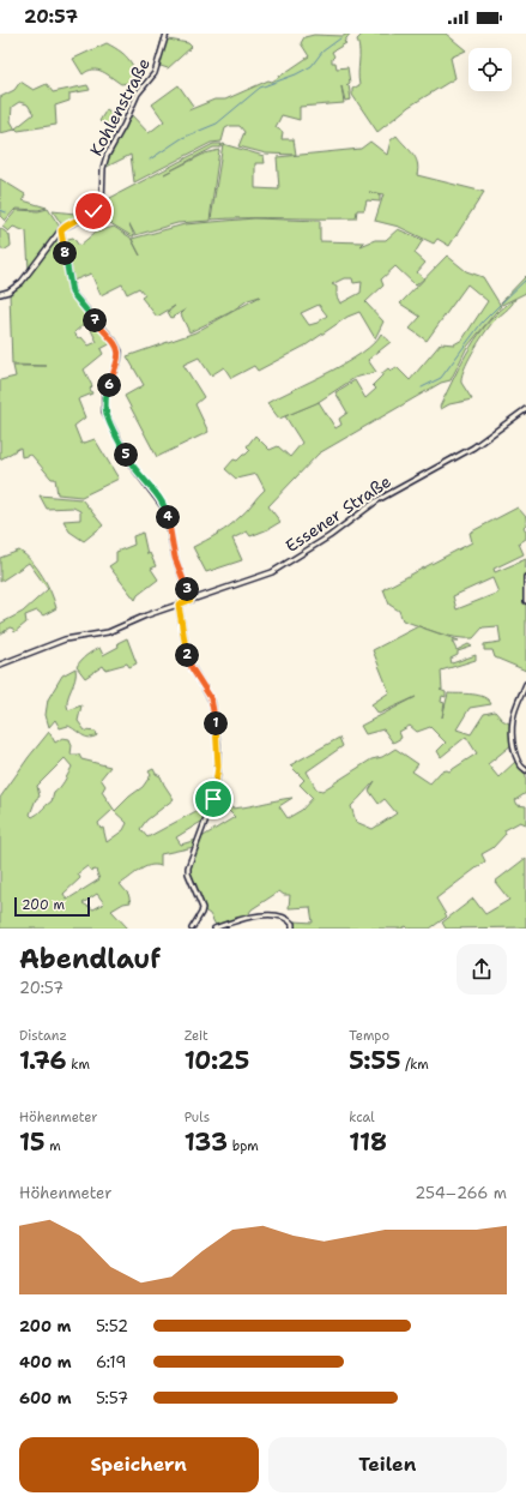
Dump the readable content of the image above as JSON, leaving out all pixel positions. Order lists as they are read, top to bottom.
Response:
{
  "streets": {
    "street": ["Kohlenstraße", "Essener Straße"]
  },
  "scale_bar": "200 m",
  "page": {
    "status": "20:57",
    "pins": [
      "8",
      "7",
      "6",
      "5",
      "4",
      "3",
      "2",
      "1"
    ],
    "scale": "200 m",
    "heading": ["Abendlauf", "20:57"],
    "stats": [
      ["Distanz", "1.76 km"],
      ["Zeit", "10:25"],
      ["Tempo", "5:55 /km"],
      ["Höhenmeter", "15 m"],
      ["Puls", "133 bpm"],
      ["kcal", "118"]
    ],
    "chart": ["Höhenmeter", "254–266 m"],
    "list": [
      {
        "name": "200 m",
        "note": "5:52"
      },
      {
        "name": "400 m",
        "note": "6:19"
      },
      {
        "name": "600 m",
        "note": "5:57"
      }
    ],
    "buttons": ["Speichern", "Teilen"]
  }
}
